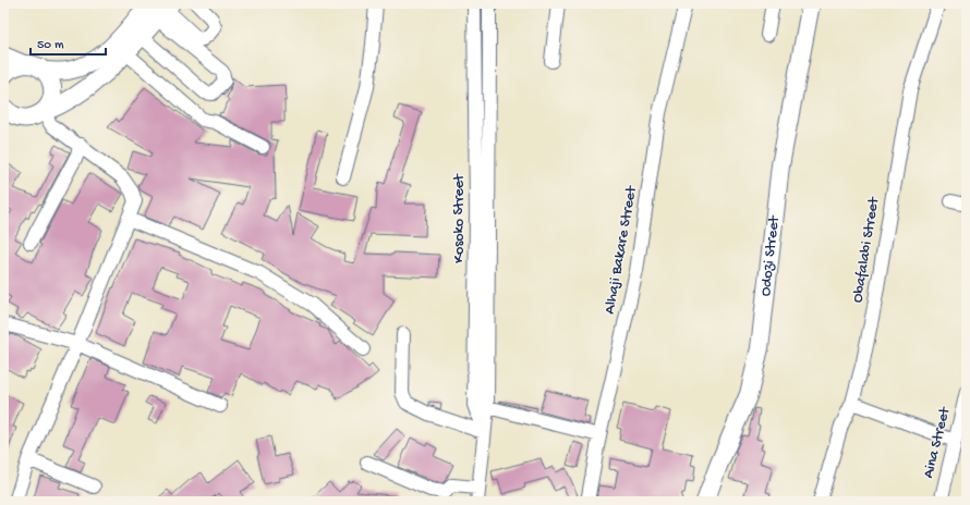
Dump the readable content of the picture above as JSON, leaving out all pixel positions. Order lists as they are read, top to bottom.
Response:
{
  "streets": {
    "main road": ["Odozi Street"],
    "street": [
      "Kosoko Street",
      "Alhaji Bakare Street",
      "Obafalabi Street",
      "Aina Street"
    ]
  },
  "scale_bar": "50 m"
}
